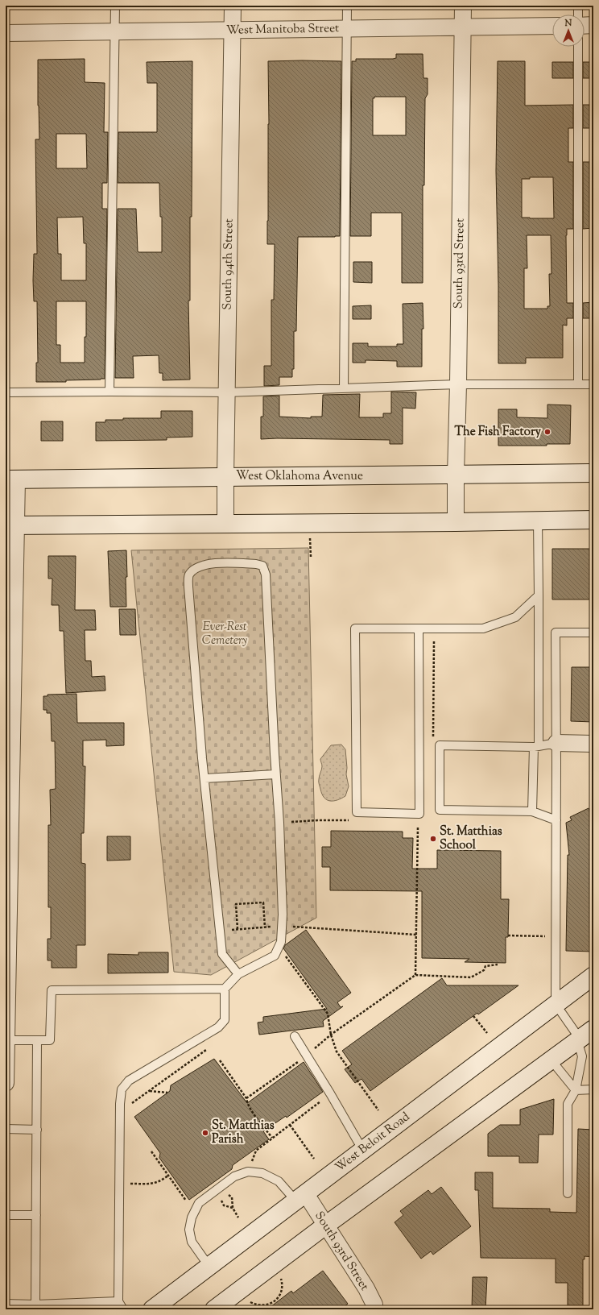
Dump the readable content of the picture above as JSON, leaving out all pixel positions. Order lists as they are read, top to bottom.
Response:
{
  "streets": {
    "main road": ["West Oklahoma Avenue", "West Beloit Road"],
    "street": ["West Manitoba Street", "South 93rd Street", "South 94th Street"]
  },
  "crossings": [
    ["West Manitoba Street", "South 93rd Street"],
    ["West Manitoba Street", "South 94th Street"],
    ["South 93rd Street", "West Oklahoma Avenue"],
    ["South 93rd Street", "West Beloit Road"],
    ["South 94th Street", "West Oklahoma Avenue"]
  ],
  "parks": ["Ever-Rest Cemetery"],
  "places": ["The Fish Factory", "St. Matthias School", "St. Matthias Parish"],
  "north": "top"
}
